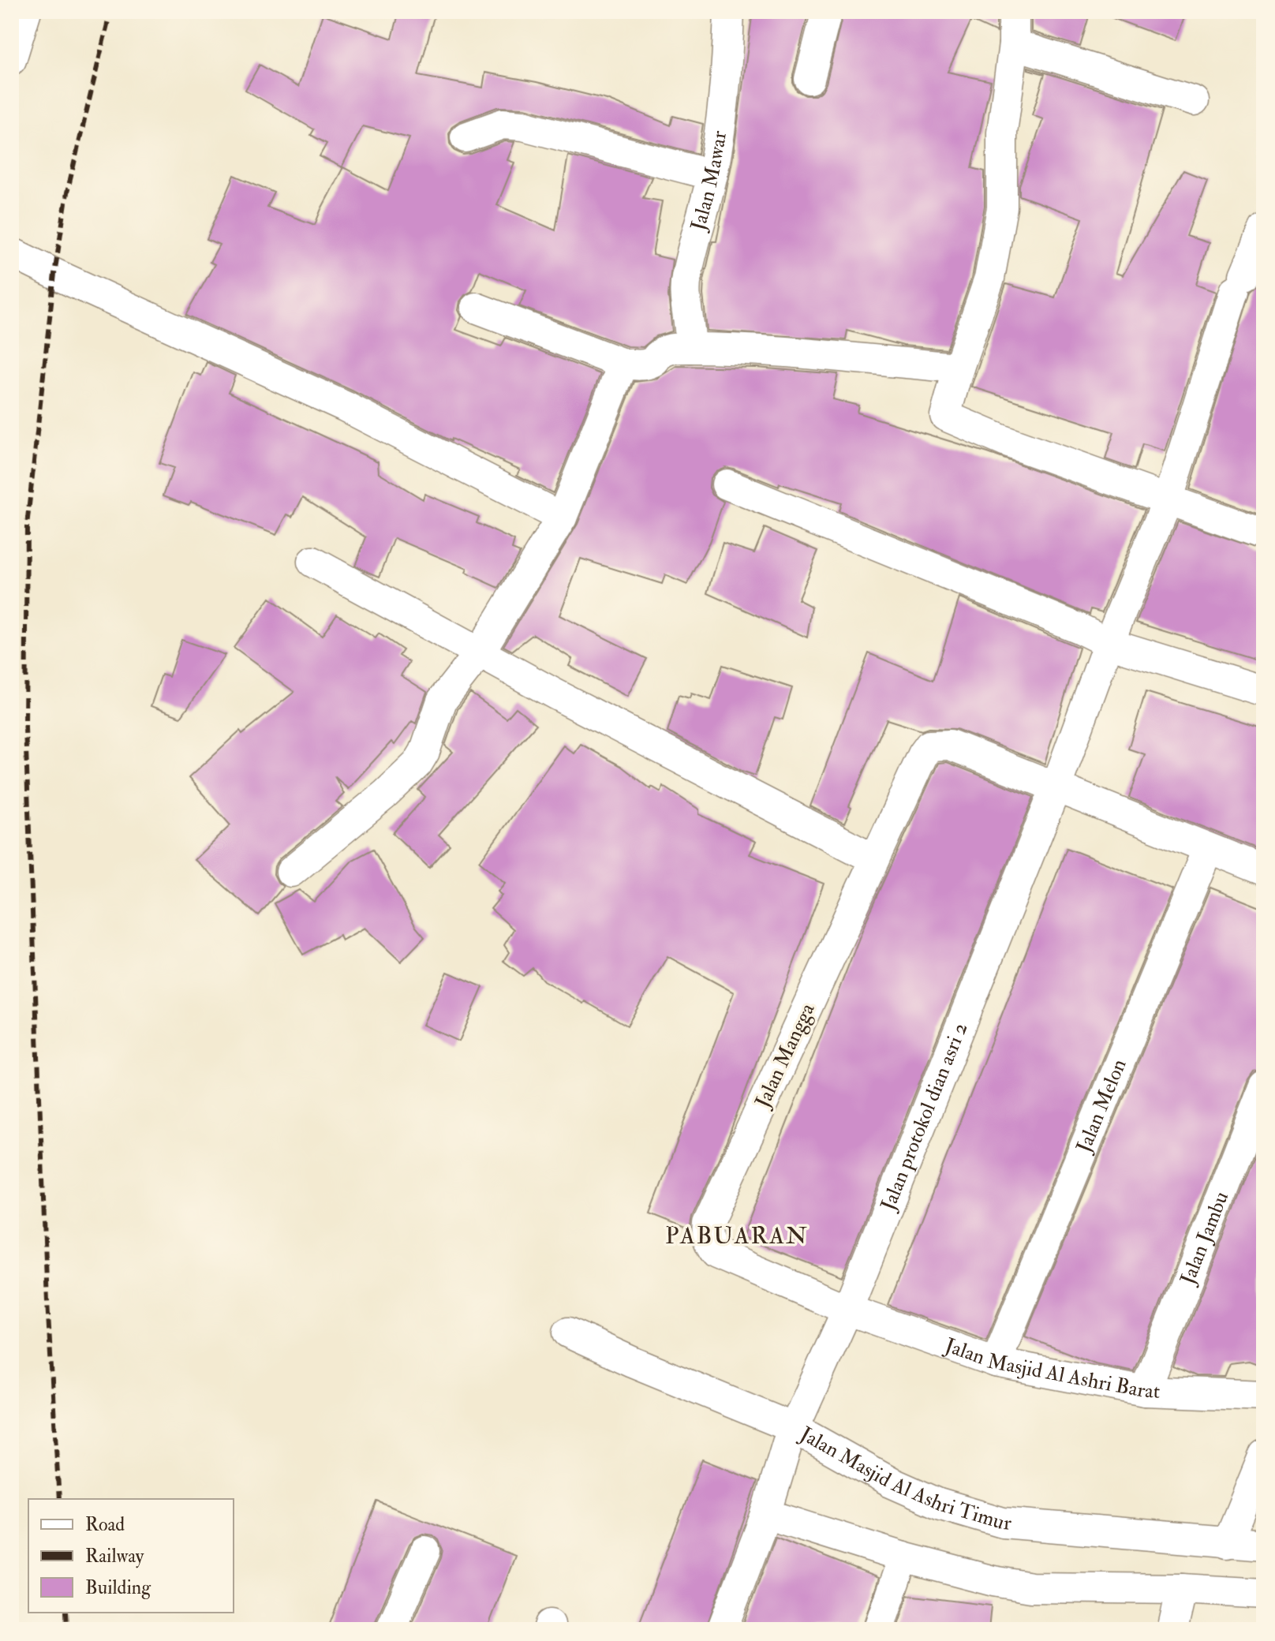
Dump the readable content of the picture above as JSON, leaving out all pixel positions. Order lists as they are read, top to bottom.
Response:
{
  "streets": {
    "street": [
      "Jalan Mawar",
      "Jalan Mangga",
      "Jalan Melon",
      "Jalan protokol dian asri 2",
      "Jalan Jambu",
      "Jalan Masjid Al Ashri Barat",
      "Jalan Masjid Al Ashri Timur"
    ]
  },
  "crossings": [
    ["Jalan Mangga", "Jalan protokol dian asri 2"],
    ["Jalan Mangga", "Jalan Masjid Al Ashri Barat"],
    ["Jalan Melon", "Jalan Masjid Al Ashri Barat"],
    ["Jalan protokol dian asri 2", "Jalan Masjid Al Ashri Barat"],
    ["Jalan protokol dian asri 2", "Jalan Masjid Al Ashri Timur"],
    ["Jalan Jambu", "Jalan Masjid Al Ashri Barat"]
  ],
  "districts": ["PABUARAN"],
  "legend": ["Road", "Railway", "Building"]
}
